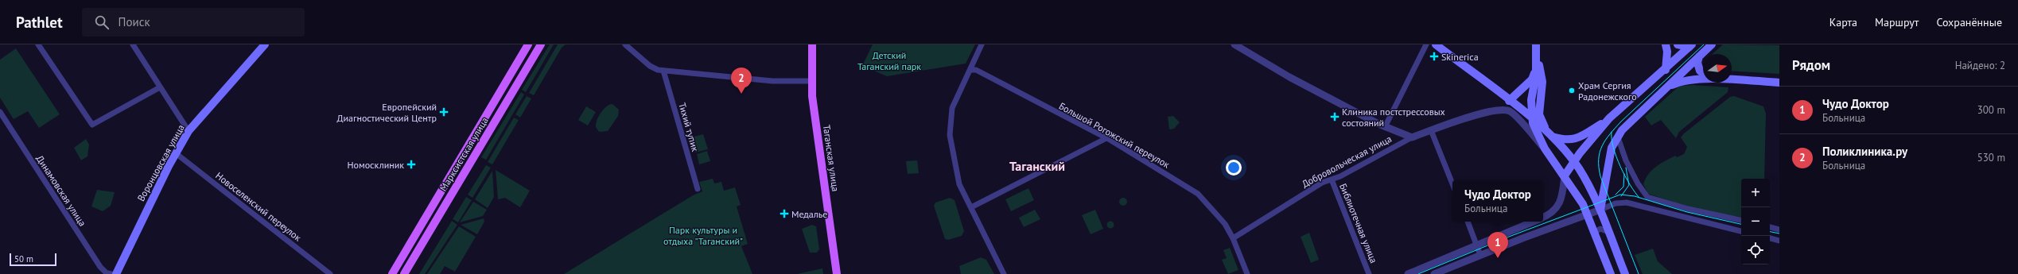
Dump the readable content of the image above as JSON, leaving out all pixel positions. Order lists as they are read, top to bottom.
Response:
{
  "streets": {
    "main road": ["Марксистская улица", "Таганская улица", "Воронцовская улица"],
    "street": [
      "Тихий тупик",
      "Большой Рогожский переулок",
      "Добровольческая улица",
      "Динамовская улица",
      "Новоселенский переулок",
      "Библиотечная улица"
    ]
  },
  "crossings": [
    ["Большой Рогожский переулок", "Добровольческая улица"],
    ["Добровольческая улица", "Библиотечная улица"],
    ["Воронцовская улица", "Новоселенский переулок"]
  ],
  "districts": ["Таганский"],
  "parks": ["Детский Таганский парк", "Парк культуры и отдыха \"Таганский\""],
  "places": {
    "health": [
      "Skinerica",
      "Европейский Диагностический Центр",
      "Клиника постстрессовых состояний",
      "Номосклиник",
      "Медалье"
    ],
    "other": ["Храм Сергия Радонежского"]
  },
  "scale_bar": "50 m",
  "north": "right",
  "page": {
    "header": "Pathlet",
    "search": "Поиск",
    "nav": ["Карта", "Маршрут", "Сохранённые"],
    "heading": ["Рядом", "Найдено: 2"],
    "pins": ["2", "1"],
    "list": [
      {
        "mark": "1",
        "name": "Чудо Доктор",
        "note": "Больница",
        "value": "300 m"
      },
      {
        "mark": "2",
        "name": "Поликлиника.ру",
        "note": "Больница",
        "value": "530 m"
      }
    ],
    "map_buttons": ["+", "−"],
    "popup": ["Чудо Доктор", "Больница"],
    "scale": "50 m"
  }
}
